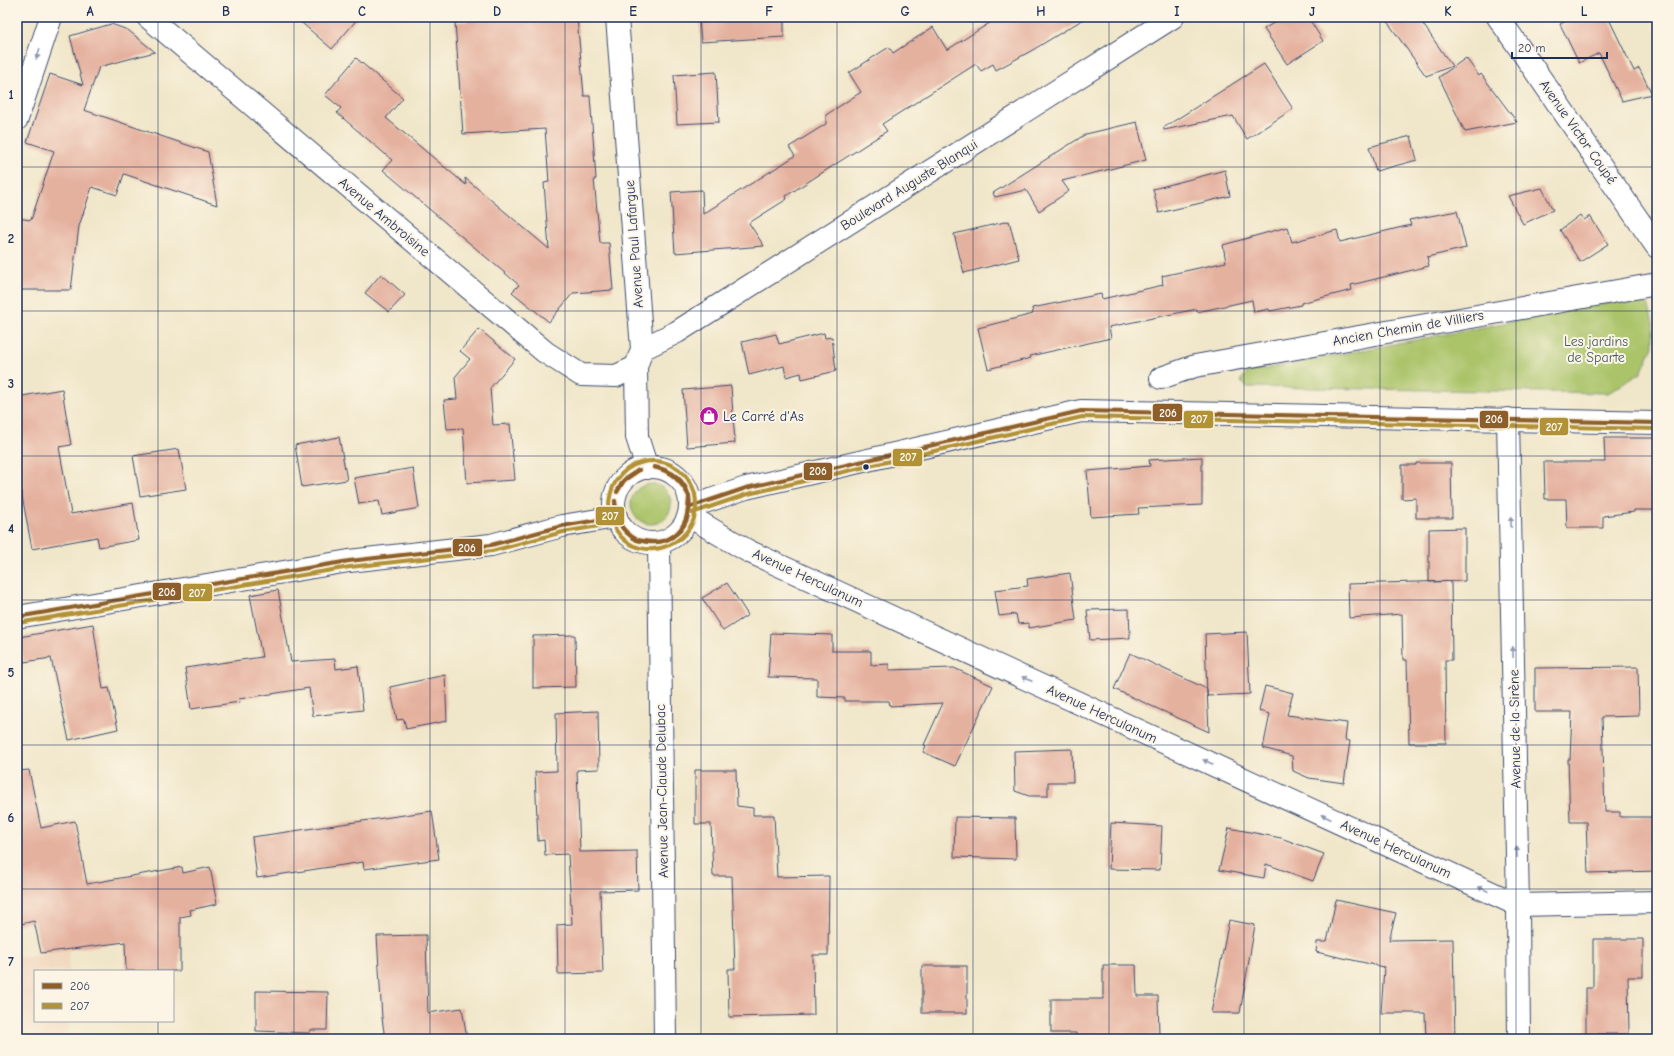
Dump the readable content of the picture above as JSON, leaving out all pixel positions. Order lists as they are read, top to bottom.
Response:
{
  "streets": {
    "street": [
      "Avenue Victor Coupé",
      "Boulevard Auguste Blanqui",
      "Avenue Ambroisine",
      "Avenue Paul Lafargue",
      "Ancien Chemin de Villiers",
      "Avenue Herculanum",
      "Avenue de la Sirène",
      "Avenue Jean-Claude Delubac"
    ]
  },
  "crossings": [
    ["Boulevard Auguste Blanqui", "Avenue Ambroisine"],
    ["Boulevard Auguste Blanqui", "Avenue Paul Lafargue"],
    ["Avenue Ambroisine", "Avenue Paul Lafargue"],
    ["Avenue Paul Lafargue", "Avenue Herculanum"],
    ["Avenue Paul Lafargue", "Avenue Jean-Claude Delubac"],
    ["Avenue Herculanum", "Avenue de la Sirène"],
    ["Avenue Herculanum", "Avenue Jean-Claude Delubac"]
  ],
  "one_way": ["Avenue Herculanum", "Avenue de la Sirène"],
  "parks": ["Les jardins de Sparte"],
  "places": {
    "shop": ["Le Carré d'As"]
  },
  "lines": ["transit line 206", "transit line 207"],
  "legend": ["206", "207"],
  "scale_bar": "20 m",
  "grid": {
    "columns": [
      "A",
      "B",
      "C",
      "D",
      "E",
      "F",
      "G",
      "H",
      "I",
      "J",
      "K",
      "L"
    ],
    "rows": [
      "1",
      "2",
      "3",
      "4",
      "5",
      "6",
      "7"
    ]
  }
}
